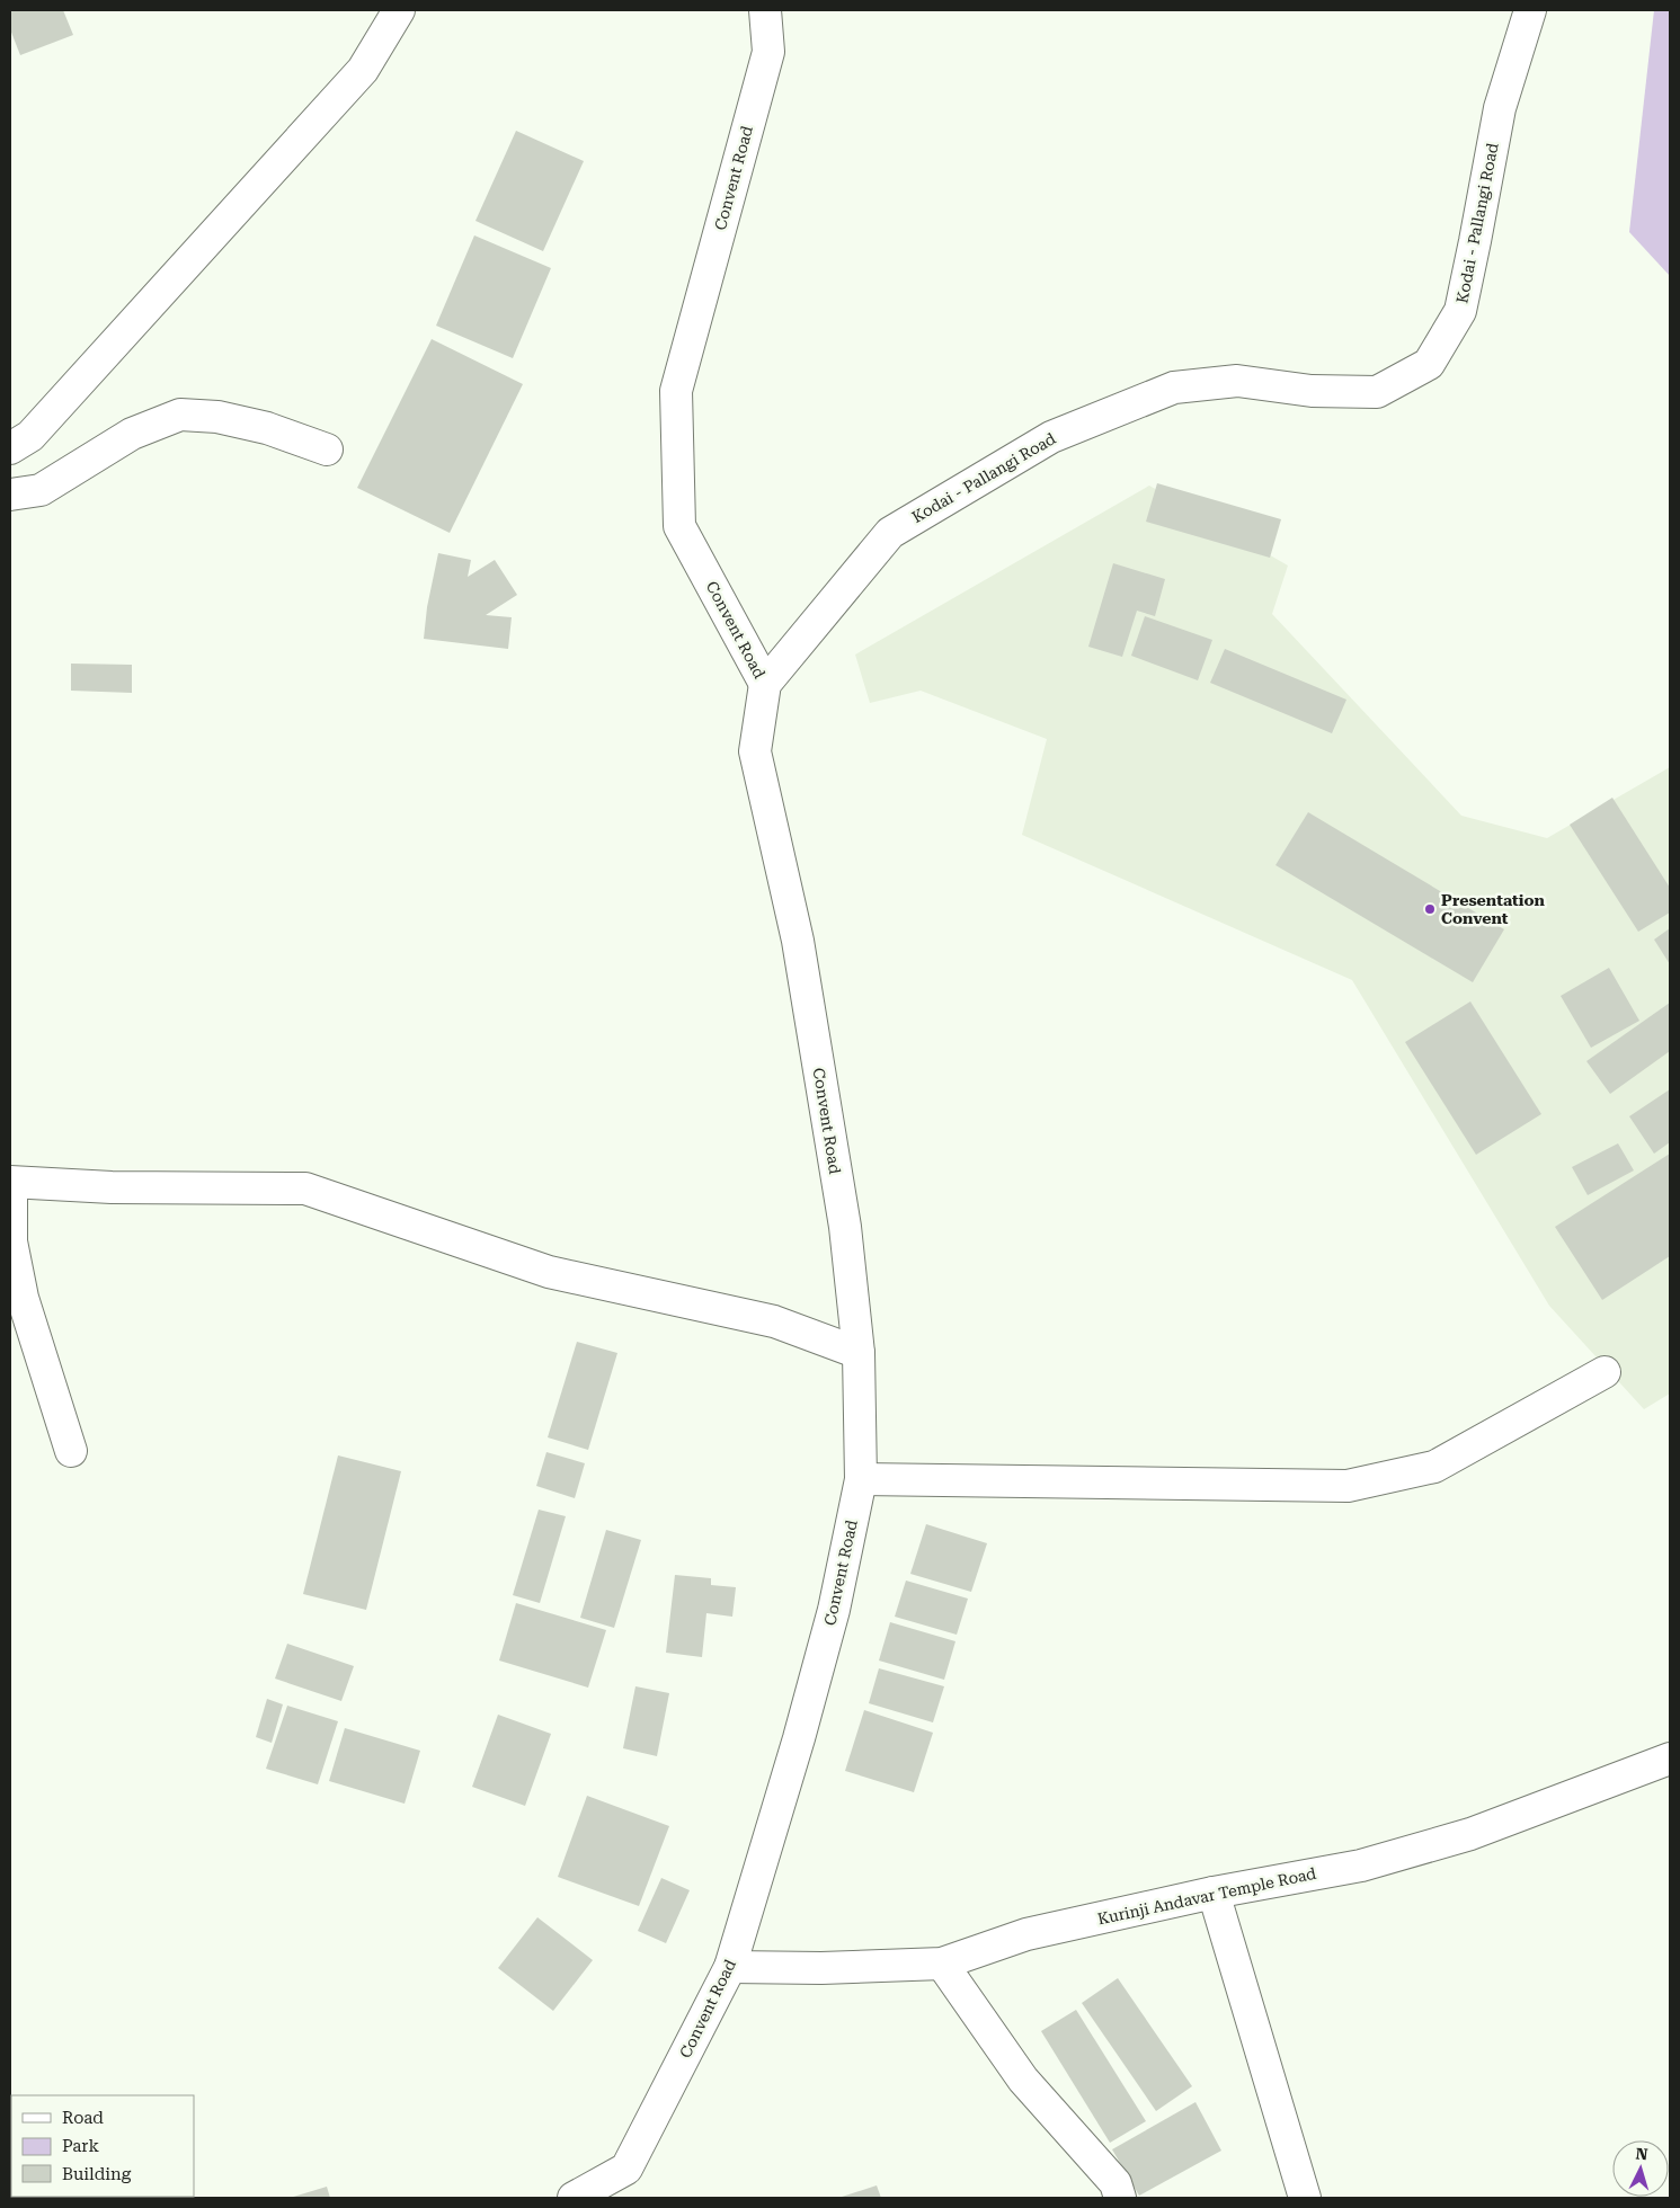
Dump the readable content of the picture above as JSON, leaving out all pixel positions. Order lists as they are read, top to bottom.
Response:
{
  "streets": {
    "street": ["Convent Road", "Kodai - Pallangi Road", "Kurinji Andavar Temple Road"]
  },
  "crossings": [
    ["Convent Road", "Kodai - Pallangi Road"],
    ["Convent Road", "Kurinji Andavar Temple Road"]
  ],
  "places": ["Presentation Convent"],
  "legend": ["Road", "Park", "Building"],
  "north": "top"
}
